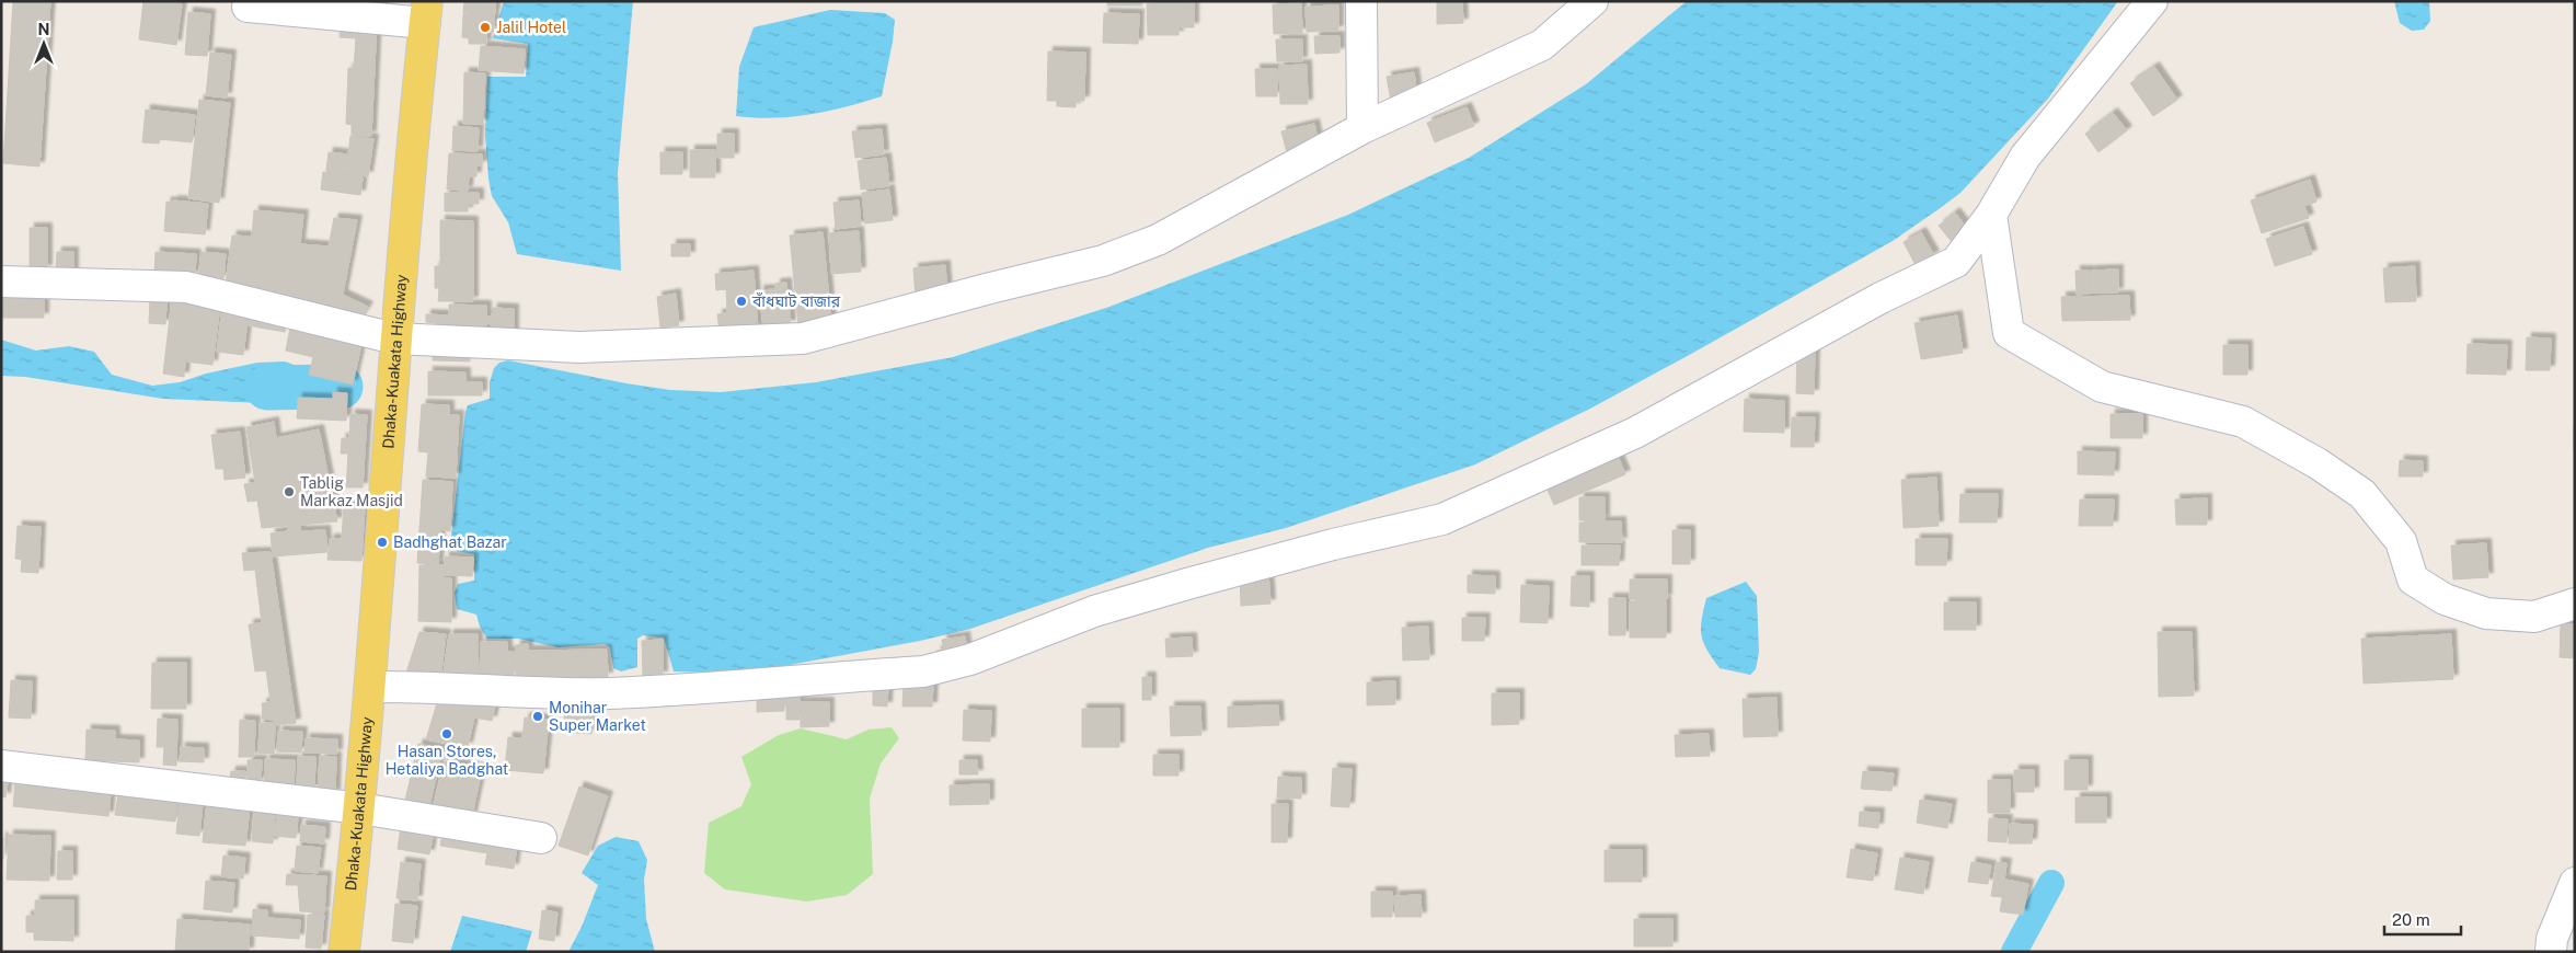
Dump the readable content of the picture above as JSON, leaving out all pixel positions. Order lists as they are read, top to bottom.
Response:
{
  "streets": {
    "main road": ["Dhaka-Kuakata Highway"]
  },
  "places": [
    "Jalil Hotel",
    "বাঁধঘাট বাজার",
    "Tablig Markaz Masjid",
    "Badhghat Bazar",
    "Monihar Super Market",
    "Hasan Stores, Hetaliya Badghat"
  ],
  "scale_bar": "20 m",
  "north": "top"
}
